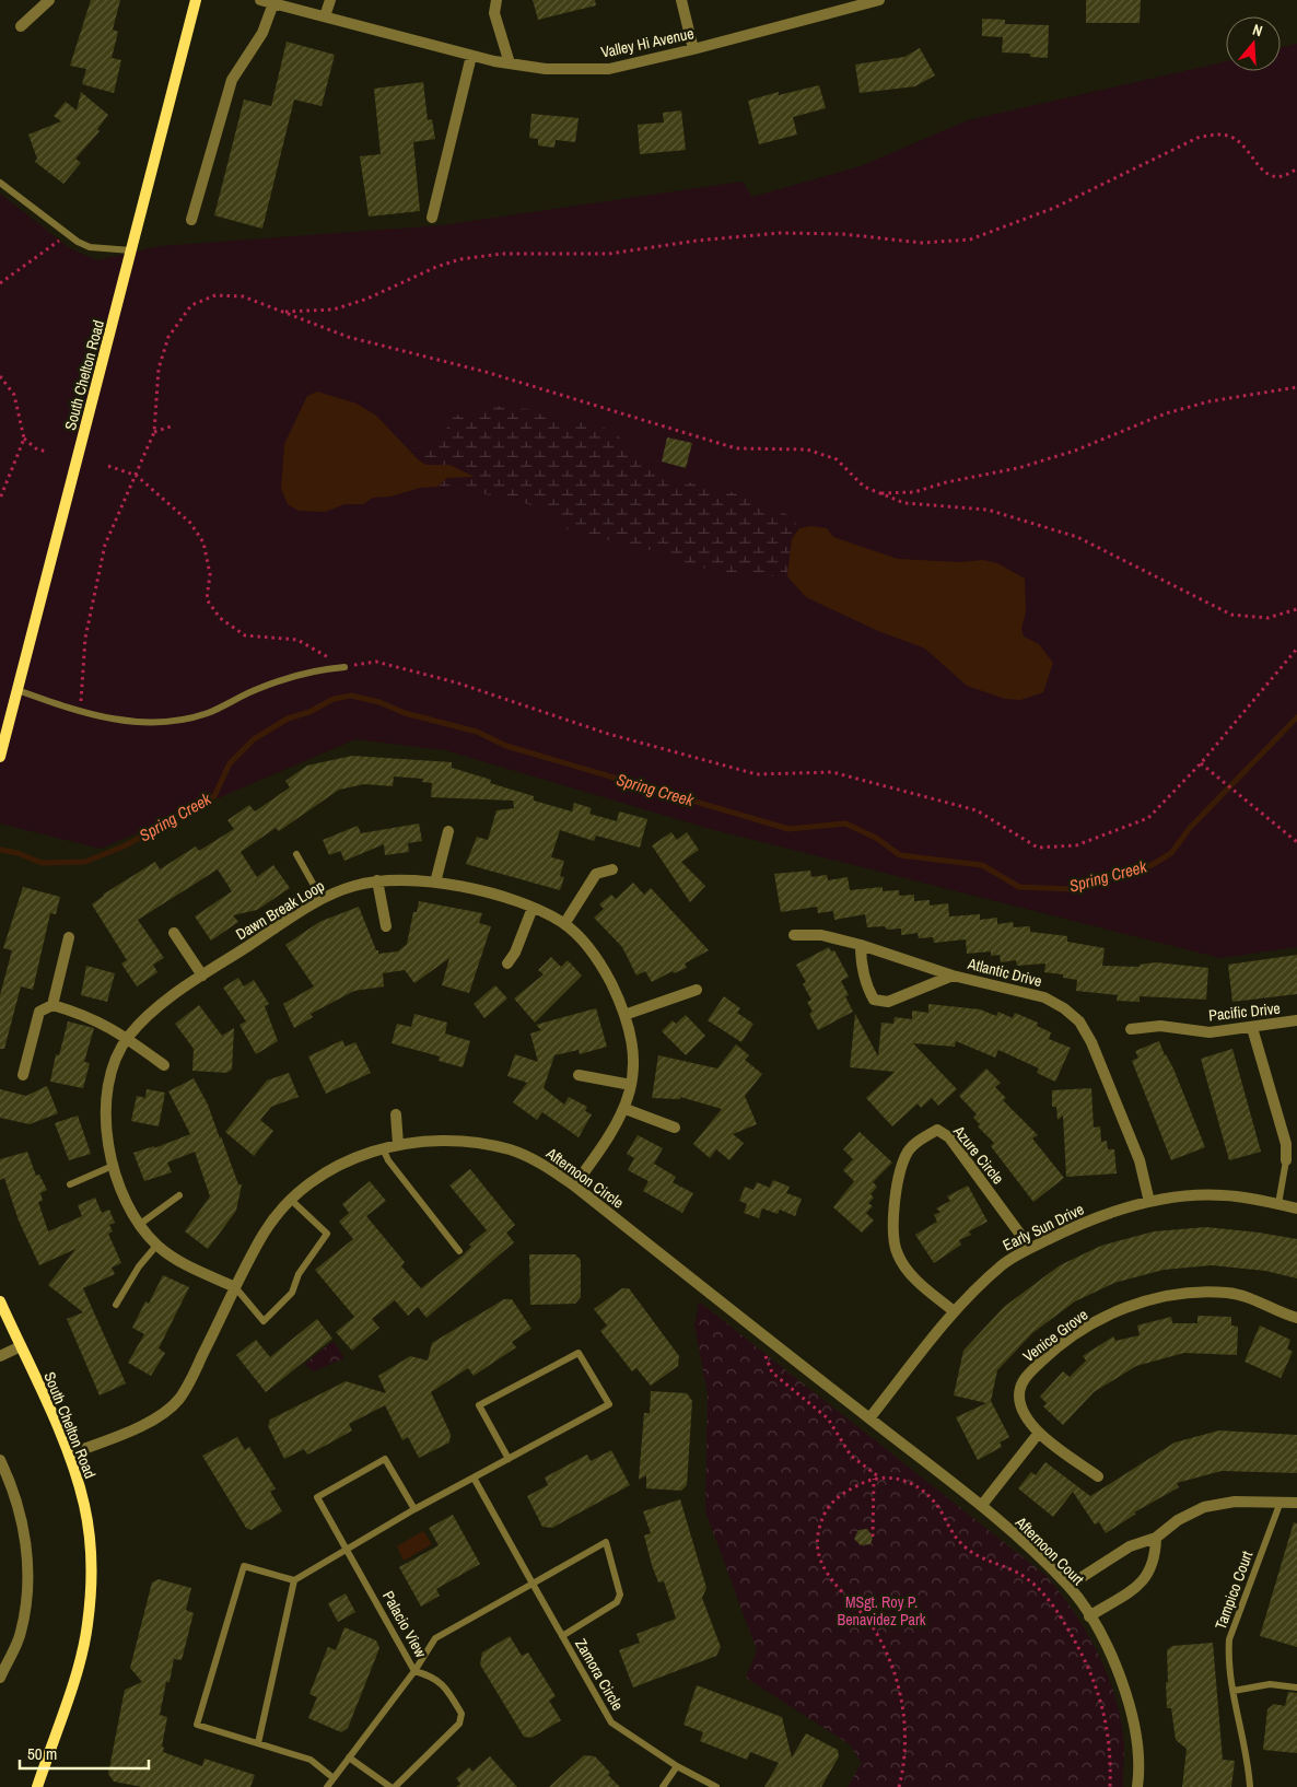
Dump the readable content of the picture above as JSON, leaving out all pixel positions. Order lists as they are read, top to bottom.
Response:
{
  "streets": {
    "main road": ["South Chelton Road"],
    "street": [
      "Valley Hi Avenue",
      "Dawn Break Loop",
      "Atlantic Drive",
      "Pacific Drive",
      "Azure Circle",
      "Afternoon Circle",
      "Early Sun Drive",
      "Venice Grove",
      "Afternoon Court"
    ],
    "lane": ["Tampico Court", "Palacio View", "Zamora Circle"]
  },
  "crossings": [
    ["South Chelton Road", "Afternoon Circle"],
    ["Dawn Break Loop", "Afternoon Circle"],
    ["Atlantic Drive", "Early Sun Drive"],
    ["Azure Circle", "Early Sun Drive"],
    ["Afternoon Circle", "Early Sun Drive"],
    ["Afternoon Circle", "Afternoon Court"],
    ["Early Sun Drive", "Afternoon Court"]
  ],
  "water": ["Spring Creek"],
  "parks": ["MSgt. Roy P. Benavidez Park"],
  "scale_bar": "50 m",
  "north": "top"
}
